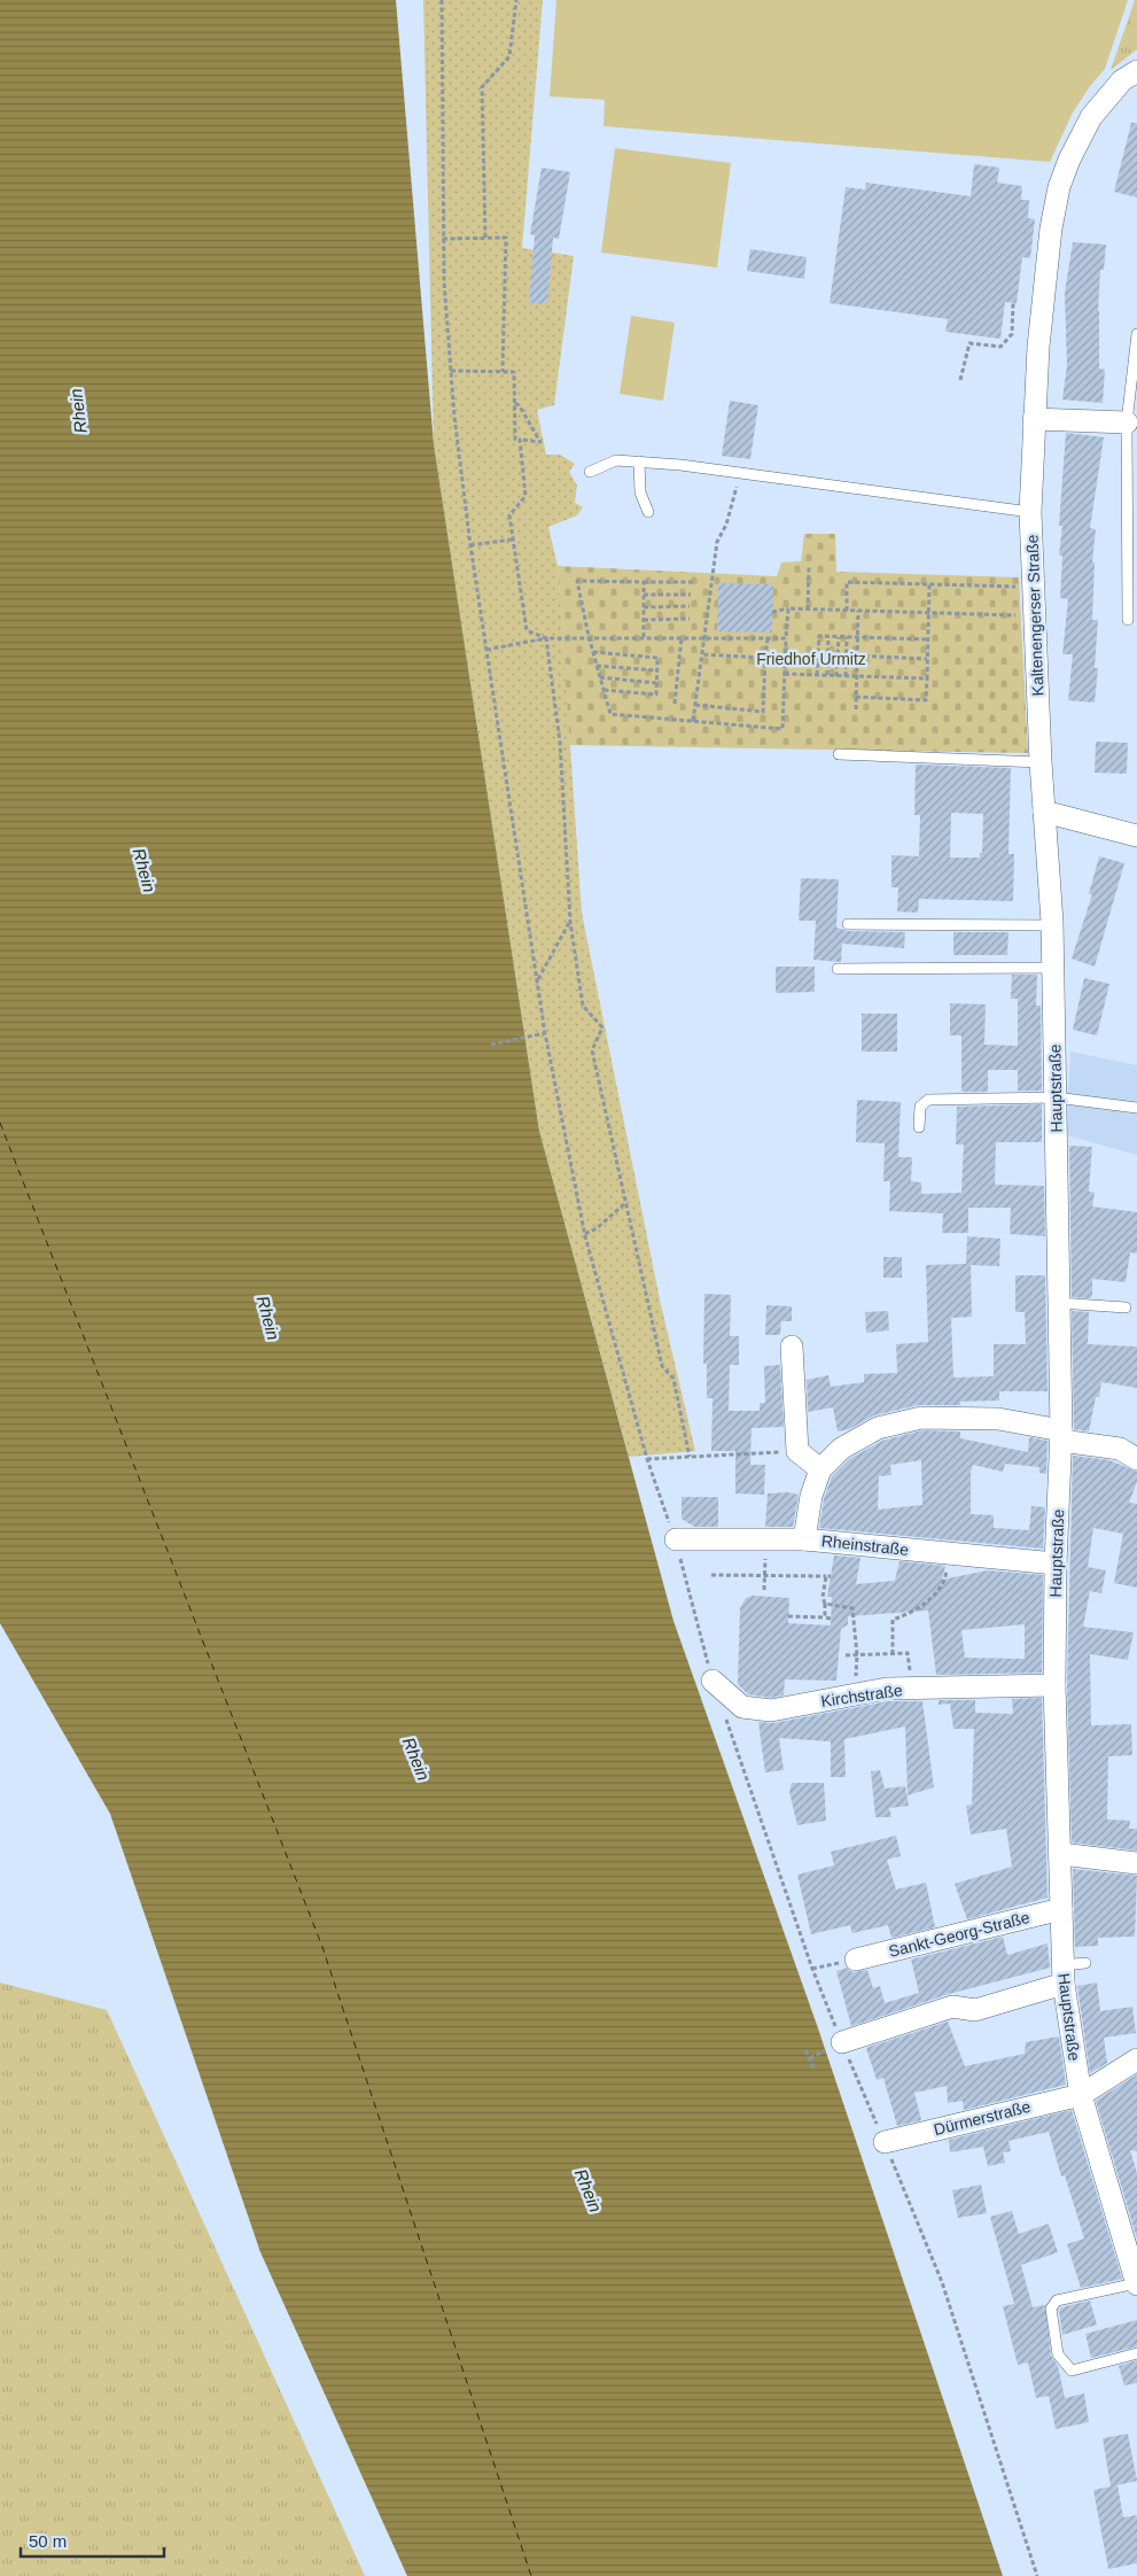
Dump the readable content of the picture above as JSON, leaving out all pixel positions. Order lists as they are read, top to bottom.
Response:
{
  "streets": {
    "street": [
      "Kaltenengerser Straße",
      "Hauptstraße",
      "Rheinstraße",
      "Kirchstraße",
      "Sankt-Georg-Straße",
      "Dürmerstraße"
    ]
  },
  "crossings": [
    ["Kaltenengerser Straße", "Hauptstraße"],
    ["Hauptstraße", "Rheinstraße"],
    ["Hauptstraße", "Kirchstraße"],
    ["Hauptstraße", "Sankt-Georg-Straße"],
    ["Hauptstraße", "Dürmerstraße"]
  ],
  "water": ["Rhein"],
  "parks": ["Friedhof Urmitz"],
  "scale_bar": "50 m"
}
